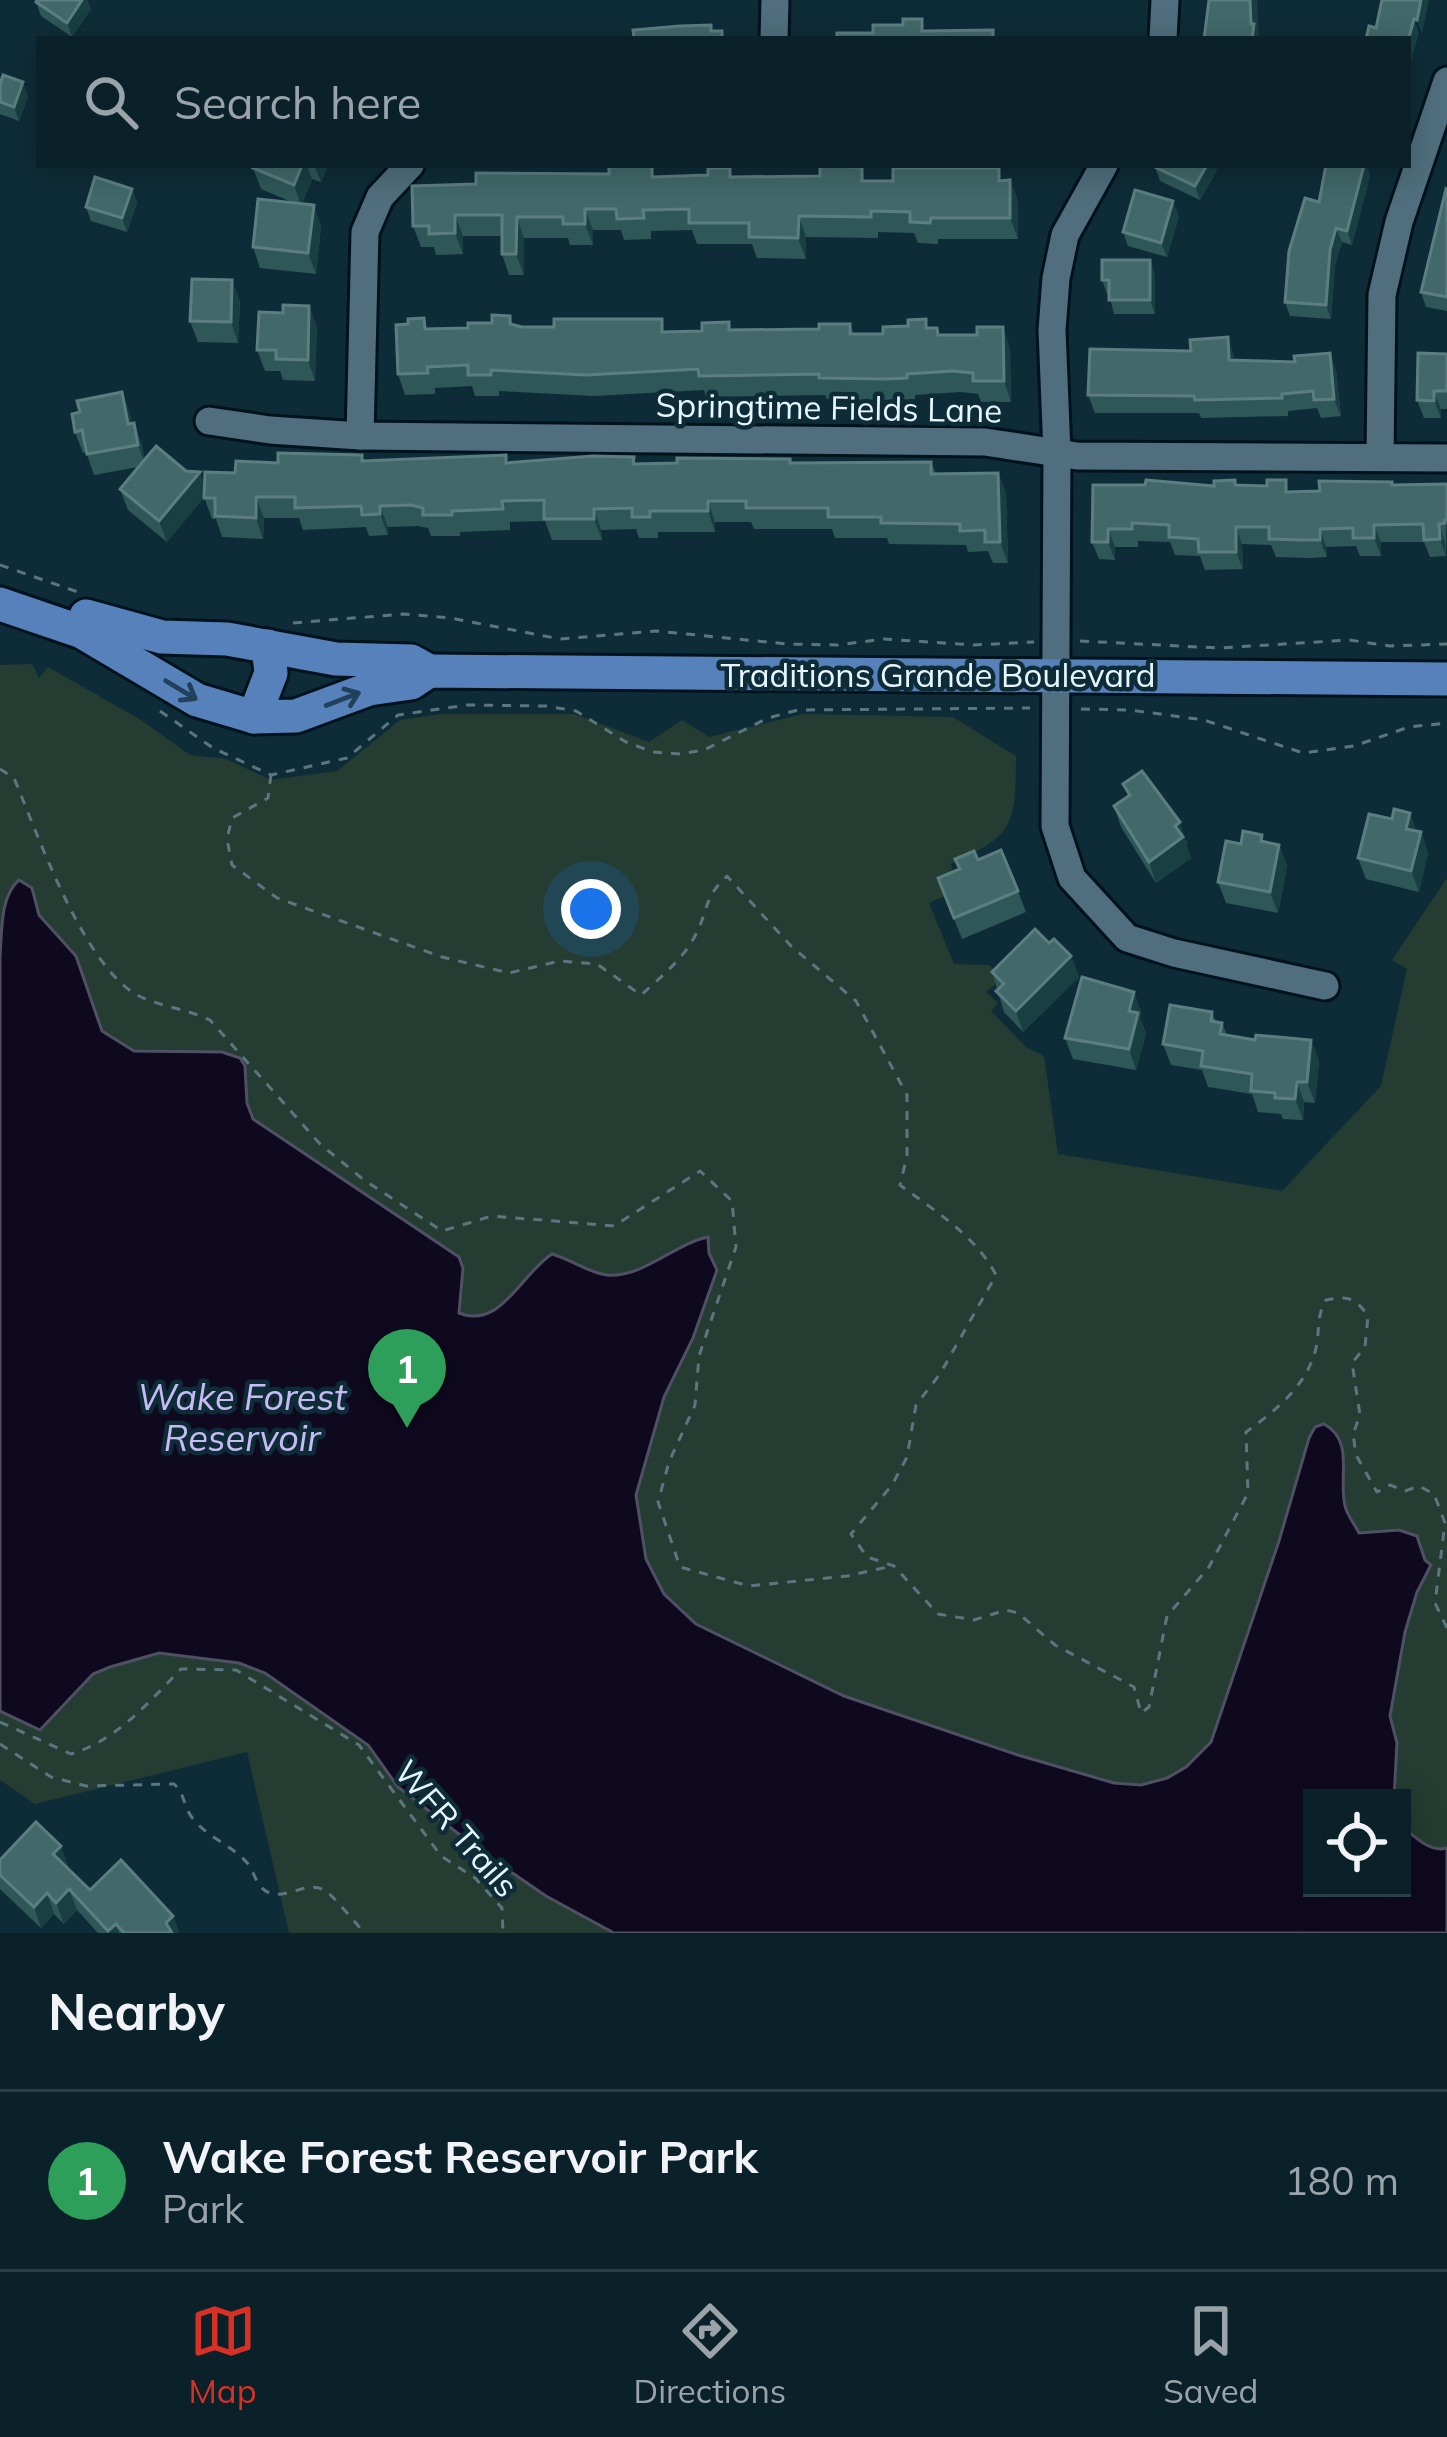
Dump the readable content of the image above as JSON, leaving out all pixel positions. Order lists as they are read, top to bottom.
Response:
{
  "streets": {
    "main road": ["Traditions Grande Boulevard"],
    "street": ["Springtime Fields Lane"],
    "path": ["WFR Trails"]
  },
  "water": ["Wake Forest Reservoir"],
  "page": {
    "search": "Search here",
    "pins": "1",
    "heading": "Nearby",
    "list": [
      {
        "mark": "1",
        "name": "Wake Forest Reservoir Park",
        "note": "Park",
        "value": "180 m"
      }
    ],
    "nav": ["Map", "Directions", "Saved"]
  }
}
